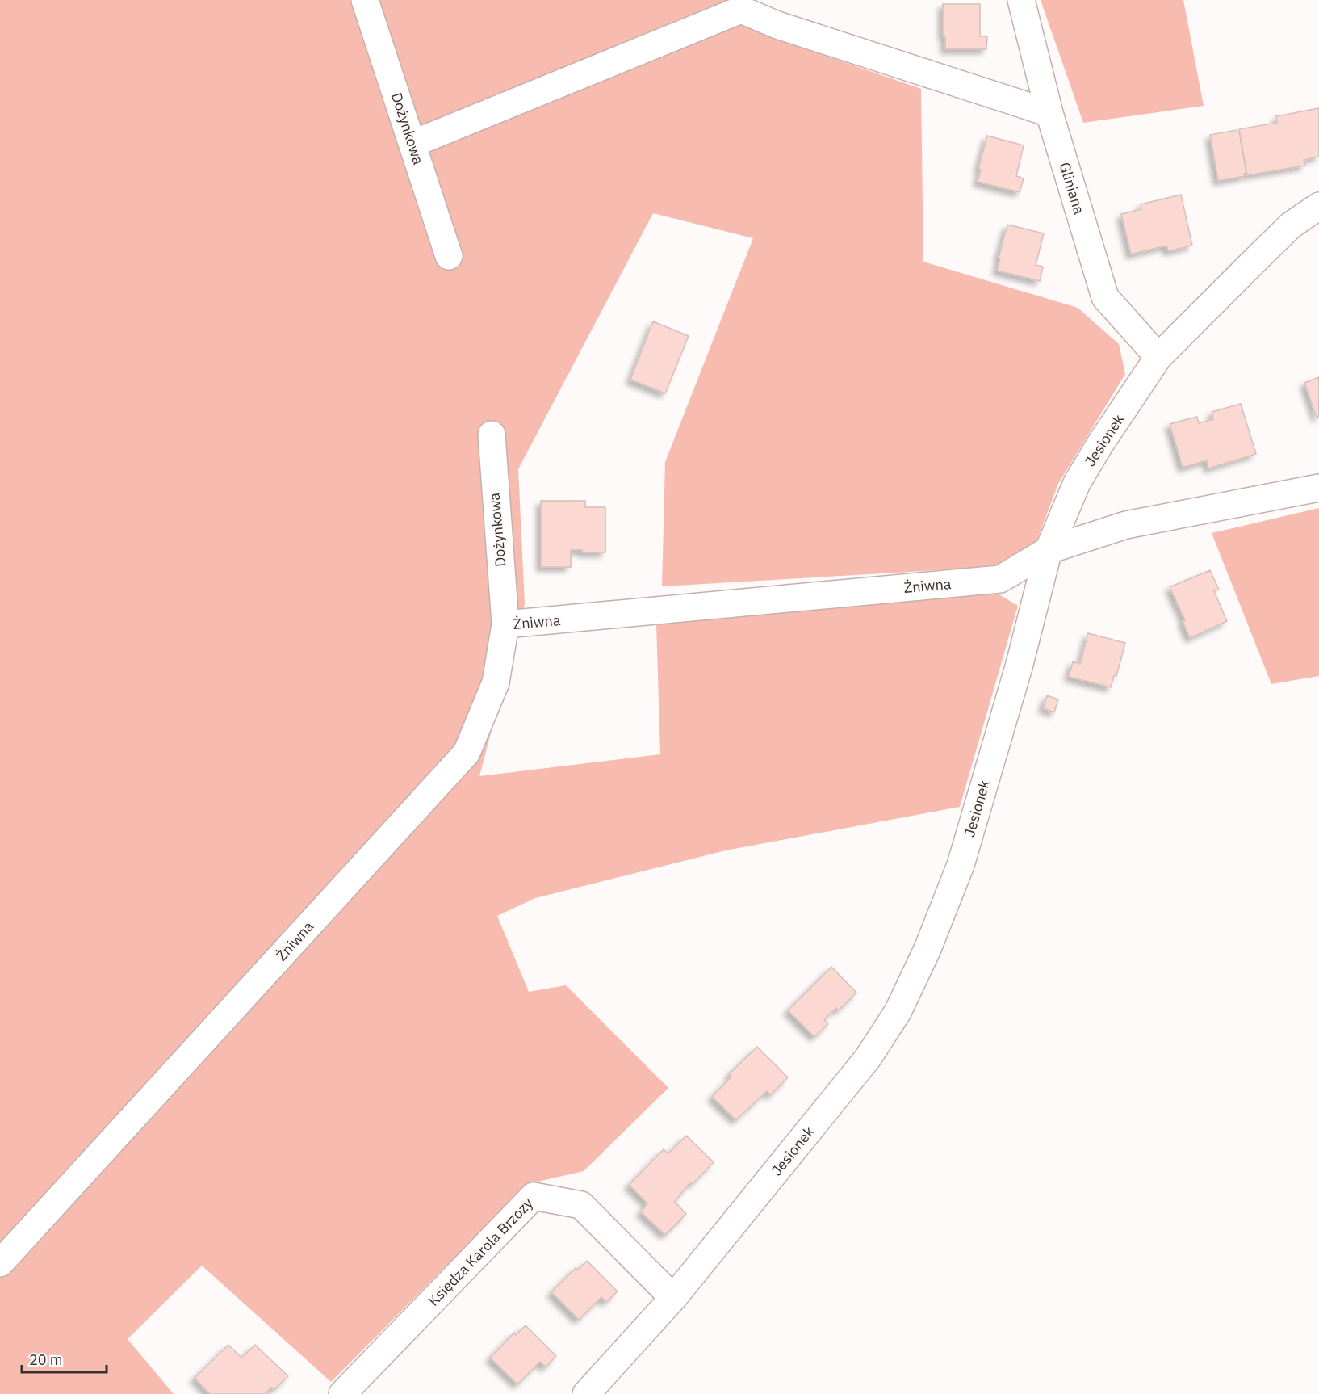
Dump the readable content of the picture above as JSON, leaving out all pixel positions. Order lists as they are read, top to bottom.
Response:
{
  "streets": {
    "street": [
      "Dożynkowa",
      "Gliniana",
      "Jesionek",
      "Żniwna",
      "Księdza Karola Brzozy"
    ]
  },
  "crossings": [
    ["Dożynkowa", "Żniwna"],
    ["Gliniana", "Jesionek"],
    ["Jesionek", "Żniwna"],
    ["Jesionek", "Księdza Karola Brzozy"]
  ],
  "scale_bar": "20 m"
}
